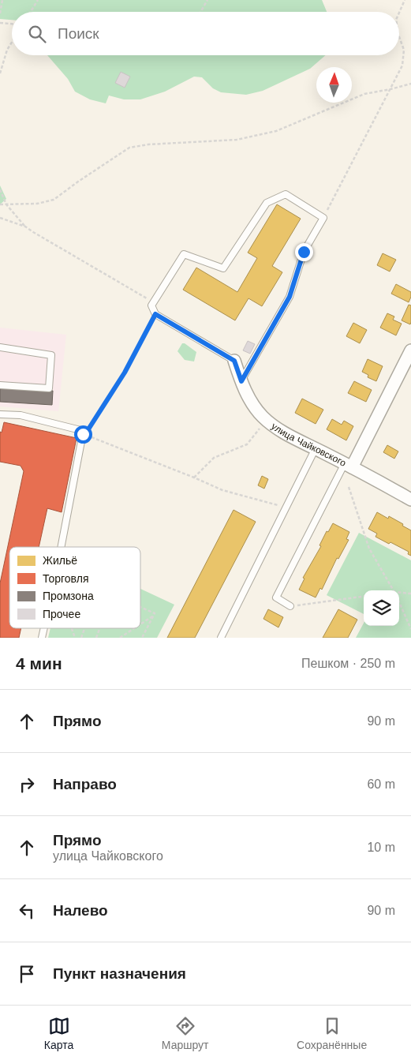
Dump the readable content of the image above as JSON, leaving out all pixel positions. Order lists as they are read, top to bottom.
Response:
{
  "streets": {
    "street": ["улица Чайковского"]
  },
  "legend": [
    "Жильё",
    "Торговля",
    "Промзона",
    "Прочее"
  ],
  "north": "top",
  "page": {
    "search": "Поиск",
    "heading": ["4 мин", "Пешком · 250 m"],
    "list": [
      ["Прямо", "90 m"],
      ["Направо", "60 m"],
      ["Прямо", "улица Чайковского", "10 m"],
      ["Налево", "90 m"],
      "Пункт назначения"
    ],
    "nav": ["Карта", "Маршрут", "Сохранённые"]
  }
}
